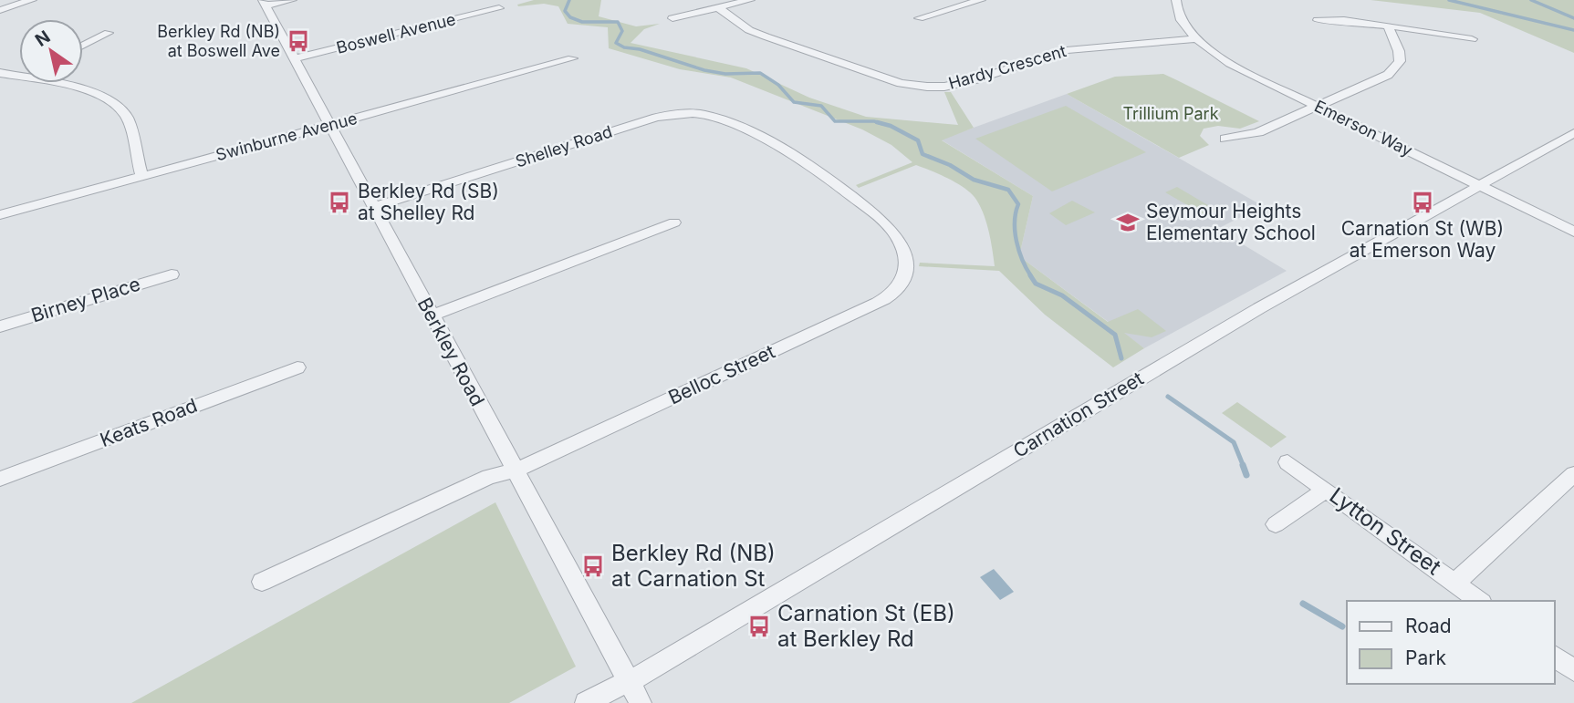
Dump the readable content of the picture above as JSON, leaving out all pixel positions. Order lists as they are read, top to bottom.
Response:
{
  "streets": {
    "street": [
      "Boswell Avenue",
      "Hardy Crescent",
      "Emerson Way",
      "Swinburne Avenue",
      "Shelley Road",
      "Birney Place",
      "Berkley Road",
      "Belloc Street",
      "Carnation Street",
      "Keats Road",
      "Lytton Street"
    ]
  },
  "crossings": [
    ["Boswell Avenue", "Berkley Road"],
    ["Hardy Crescent", "Emerson Way"],
    ["Emerson Way", "Carnation Street"],
    ["Swinburne Avenue", "Berkley Road"],
    ["Shelley Road", "Berkley Road"],
    ["Shelley Road", "Belloc Street"],
    ["Berkley Road", "Belloc Street"],
    ["Berkley Road", "Carnation Street"]
  ],
  "parks": ["Trillium Park"],
  "places": {
    "bus stop": [
      "Berkley Rd (NB) at Boswell Ave",
      "Berkley Rd (SB) at Shelley Rd",
      "Carnation St (WB) at Emerson Way",
      "Berkley Rd (NB) at Carnation St",
      "Carnation St (EB) at Berkley Rd"
    ],
    "school or university": ["Seymour Heights Elementary School"]
  },
  "legend": ["Road", "Park"],
  "north": "top left"
}
